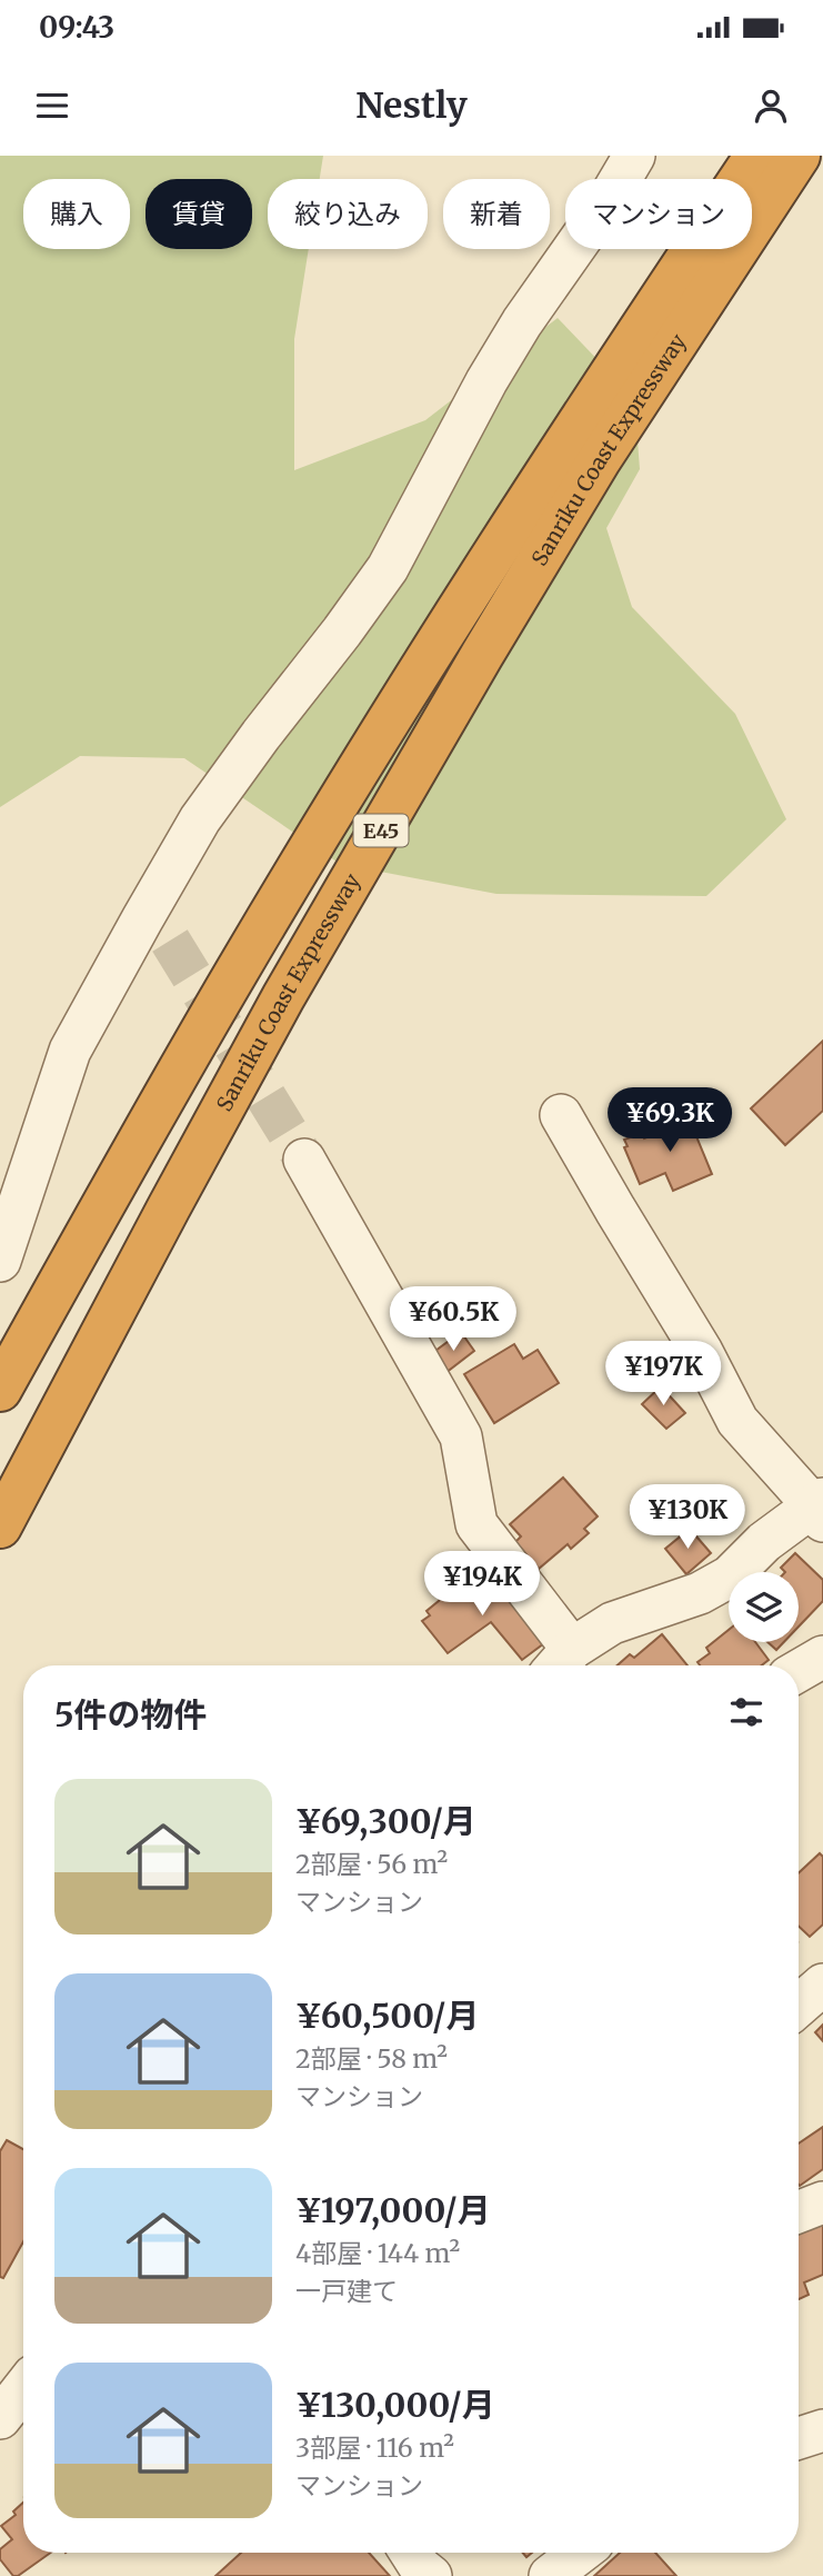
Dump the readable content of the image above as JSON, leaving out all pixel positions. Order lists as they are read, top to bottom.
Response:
{
  "streets": {
    "highway": ["Sanriku Coast Expressway", "E45"]
  },
  "page": {
    "status": "09:43",
    "header": "Nestly",
    "chip": [
      "購入",
      "賃貸",
      "絞り込み",
      "新着",
      "マンション"
    ],
    "price": [
      "¥69.3K",
      "¥60.5K",
      "¥197K",
      "¥130K",
      "¥194K"
    ],
    "heading": "5件の物件",
    "list": [
      {
        "name": "¥69,300/月",
        "note": "2部屋 · 56 m² · マンション"
      },
      {
        "name": "¥60,500/月",
        "note": "2部屋 · 58 m² · マンション"
      },
      {
        "name": "¥197,000/月",
        "note": "4部屋 · 144 m² · 一戸建て"
      },
      {
        "name": "¥130,000/月",
        "note": "3部屋 · 116 m² · マンション"
      }
    ]
  }
}
